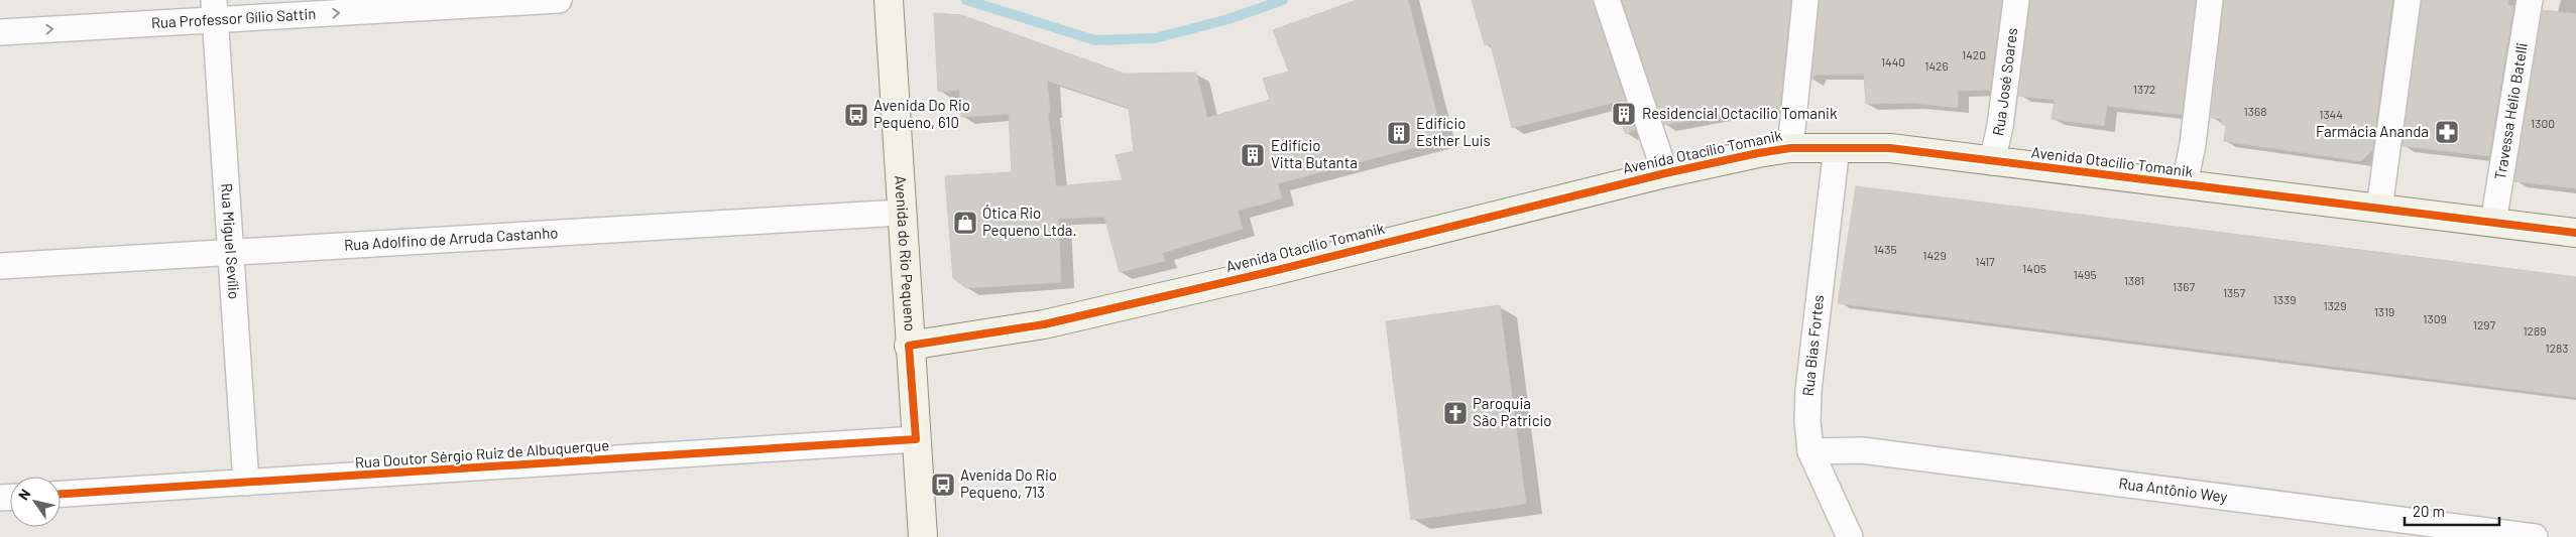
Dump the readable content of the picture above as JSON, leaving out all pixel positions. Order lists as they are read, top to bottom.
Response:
{
  "streets": {
    "street": [
      "Rua Professor Gílio Sattin",
      "Rua José Soares",
      "Travessa Hélio Batelli",
      "Avenida Otacílio Tomanik",
      "Rua Adolfino de Arruda Castanho",
      "Rua Miguel Sevílio",
      "Avenida do Rio Pequeno",
      "Rua Bias Fortes",
      "Rua Doutor Sérgio Ruiz de Albuquerque",
      "Rua Antônio Wey"
    ]
  },
  "crossings": [
    ["Rua Professor Gílio Sattin", "Rua Miguel Sevílio"],
    ["Rua José Soares", "Avenida Otacílio Tomanik"],
    ["Travessa Hélio Batelli", "Avenida Otacílio Tomanik"],
    ["Avenida Otacílio Tomanik", "Avenida do Rio Pequeno"],
    ["Avenida Otacílio Tomanik", "Rua Bias Fortes"],
    ["Rua Adolfino de Arruda Castanho", "Rua Miguel Sevílio"],
    ["Rua Adolfino de Arruda Castanho", "Avenida do Rio Pequeno"],
    ["Rua Miguel Sevílio", "Rua Doutor Sérgio Ruiz de Albuquerque"],
    ["Avenida do Rio Pequeno", "Rua Doutor Sérgio Ruiz de Albuquerque"],
    ["Rua Bias Fortes", "Rua Antônio Wey"]
  ],
  "one_way": ["Rua Professor Gílio Sattin"],
  "places": {
    "building": ["Residencial Octacilio Tomanik", "Edifício Esther Luis", "Edifício Vitta Butanta"],
    "bus stop": ["Avenida Do Rio Pequeno, 610", "Avenida Do Rio Pequeno, 713"],
    "pharmacy": ["Farmácia Ananda"],
    "shop": ["Ótica Rio Pequeno Ltda."],
    "church": ["Paroquia São Patricio"]
  },
  "house_numbers": [
    "1420",
    "1440",
    "1426",
    "1372",
    "1368",
    "1344",
    "1300",
    "1435",
    "1429",
    "1417",
    "1405",
    "1495",
    "1381",
    "1367",
    "1357",
    "1339",
    "1329",
    "1319",
    "1309",
    "1297",
    "1289",
    "1283"
  ],
  "scale_bar": "20 m",
  "north": "top left"
}
